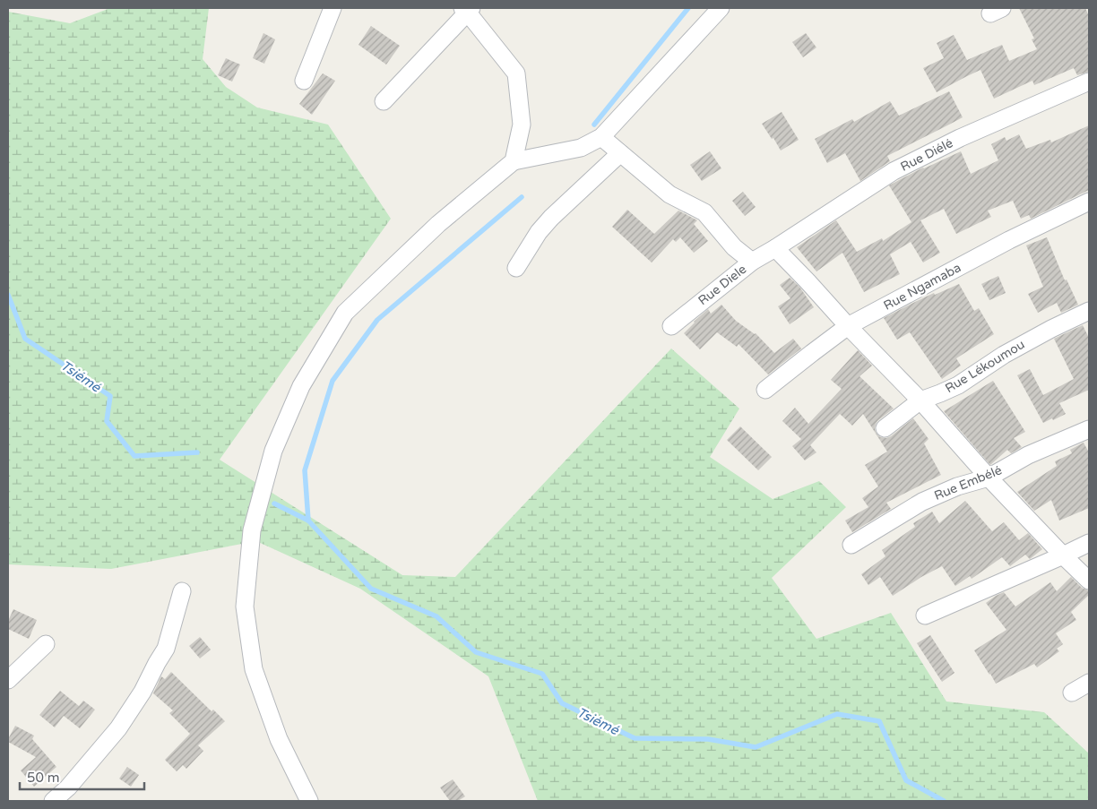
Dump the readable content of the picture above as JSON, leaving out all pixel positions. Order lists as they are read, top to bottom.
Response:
{
  "streets": {
    "street": [
      "Rue Diélé",
      "Rue Diele",
      "Rue Ngamaba",
      "Rue Lékoumou",
      "Rue Embélé"
    ]
  },
  "crossings": [
    ["Rue Diélé", "Rue Diele"]
  ],
  "water": ["Tsiémé"],
  "scale_bar": "50 m"
}
